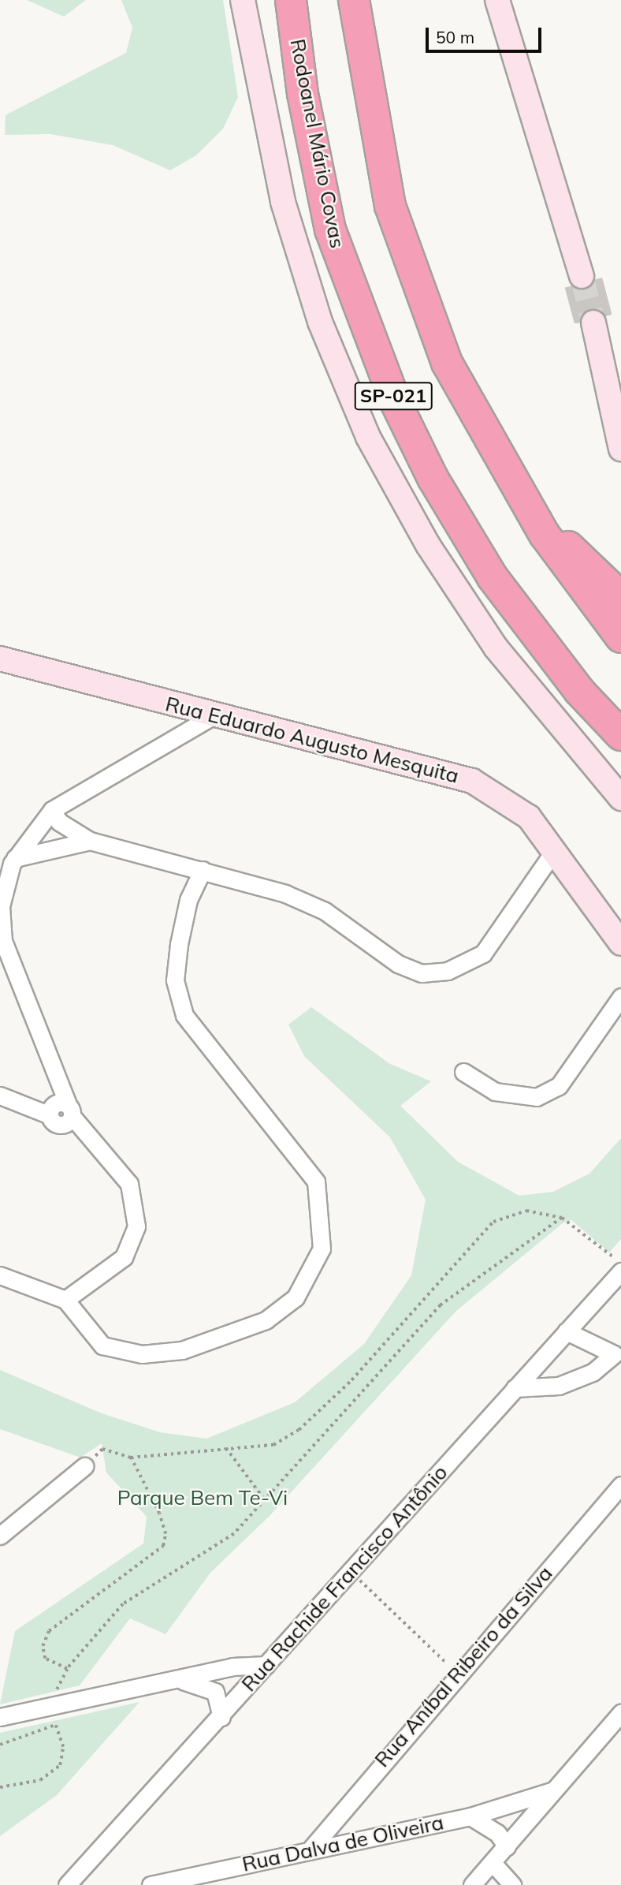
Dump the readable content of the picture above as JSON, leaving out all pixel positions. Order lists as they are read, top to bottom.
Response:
{
  "streets": {
    "highway": ["Rodoanel Mário Covas", "SP-021"],
    "main road": ["Rua Eduardo Augusto Mesquita"],
    "street": ["Rua Rachide Francisco Antônio", "Rua Aníbal Ribeiro da Silva", "Rua Dalva de Oliveira"]
  },
  "crossings": [
    ["Rua Aníbal Ribeiro da Silva", "Rua Dalva de Oliveira"]
  ],
  "parks": ["Parque Bem Te-Vi"],
  "scale_bar": "50 m"
}
